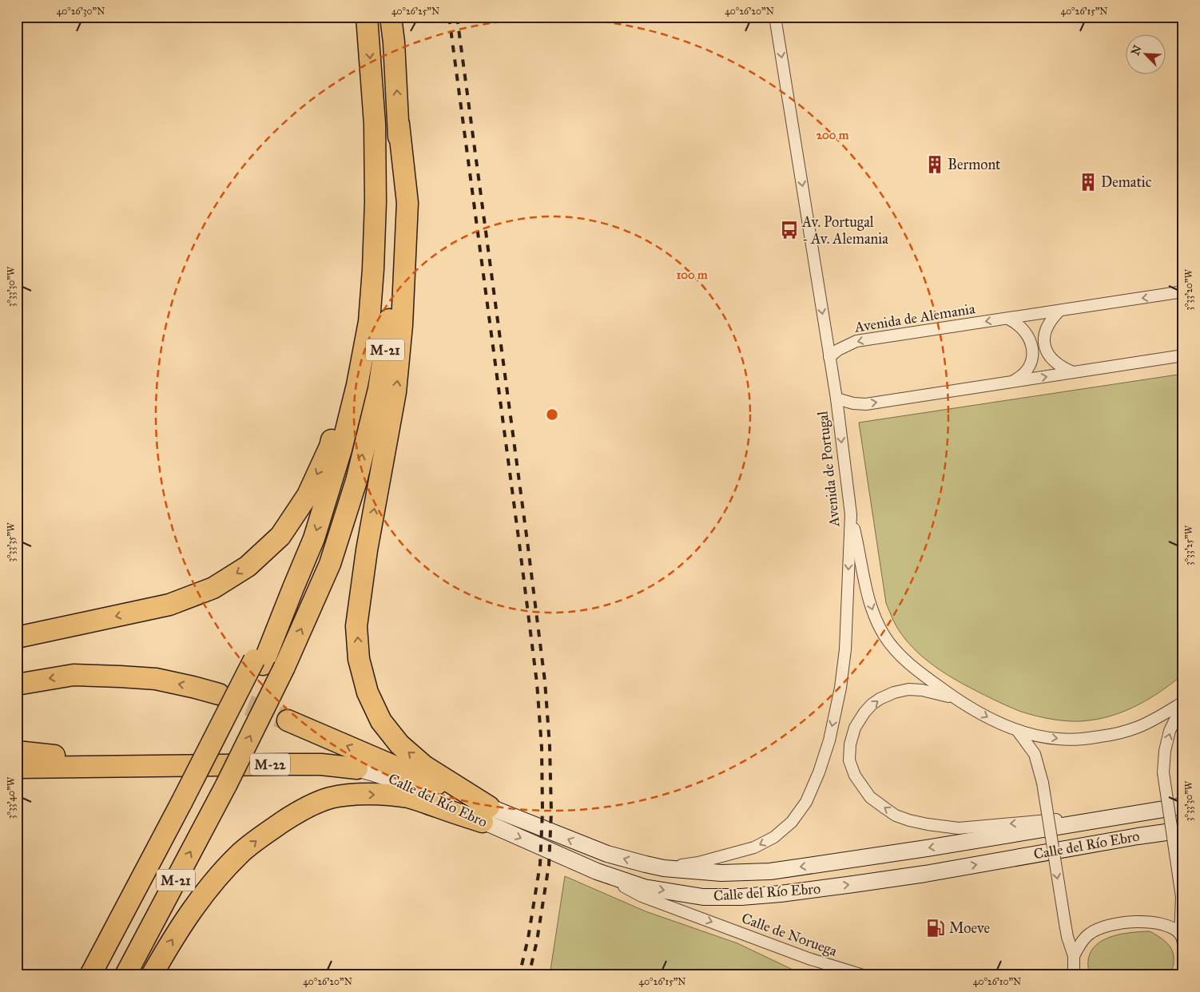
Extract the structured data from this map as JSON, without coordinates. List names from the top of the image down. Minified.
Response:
{"streets":{"highway":["M-21","M-22"],"main road":["Calle del Río Ebro"],"street":["Avenida de Alemania","Avenida de Portugal","Calle de Noruega"]},"crossings":[["Avenida de Alemania","Avenida de Portugal"],["Avenida de Portugal","Calle del Río Ebro"],["M-22","Calle del Río Ebro"],["Calle del Río Ebro","Calle de Noruega"]],"one_way":["Avenida de Portugal","Calle de Noruega"],"places":{"building":["Bermont","Dematic"],"bus stop":["Av. Portugal - Av. Alemania"],"fuel station":["Moeve"]},"north":"top left","coordinates":["40°26'30\"N","40°26'25\"N","40°26'20\"N","40°26'15\"N","3°33'30\"W","3°33'20\"W","3°33'35\"W","3°33'25\"W","3°33'40\"W","40°26'10\"N"],"rings":["200 m","100 m"]}
